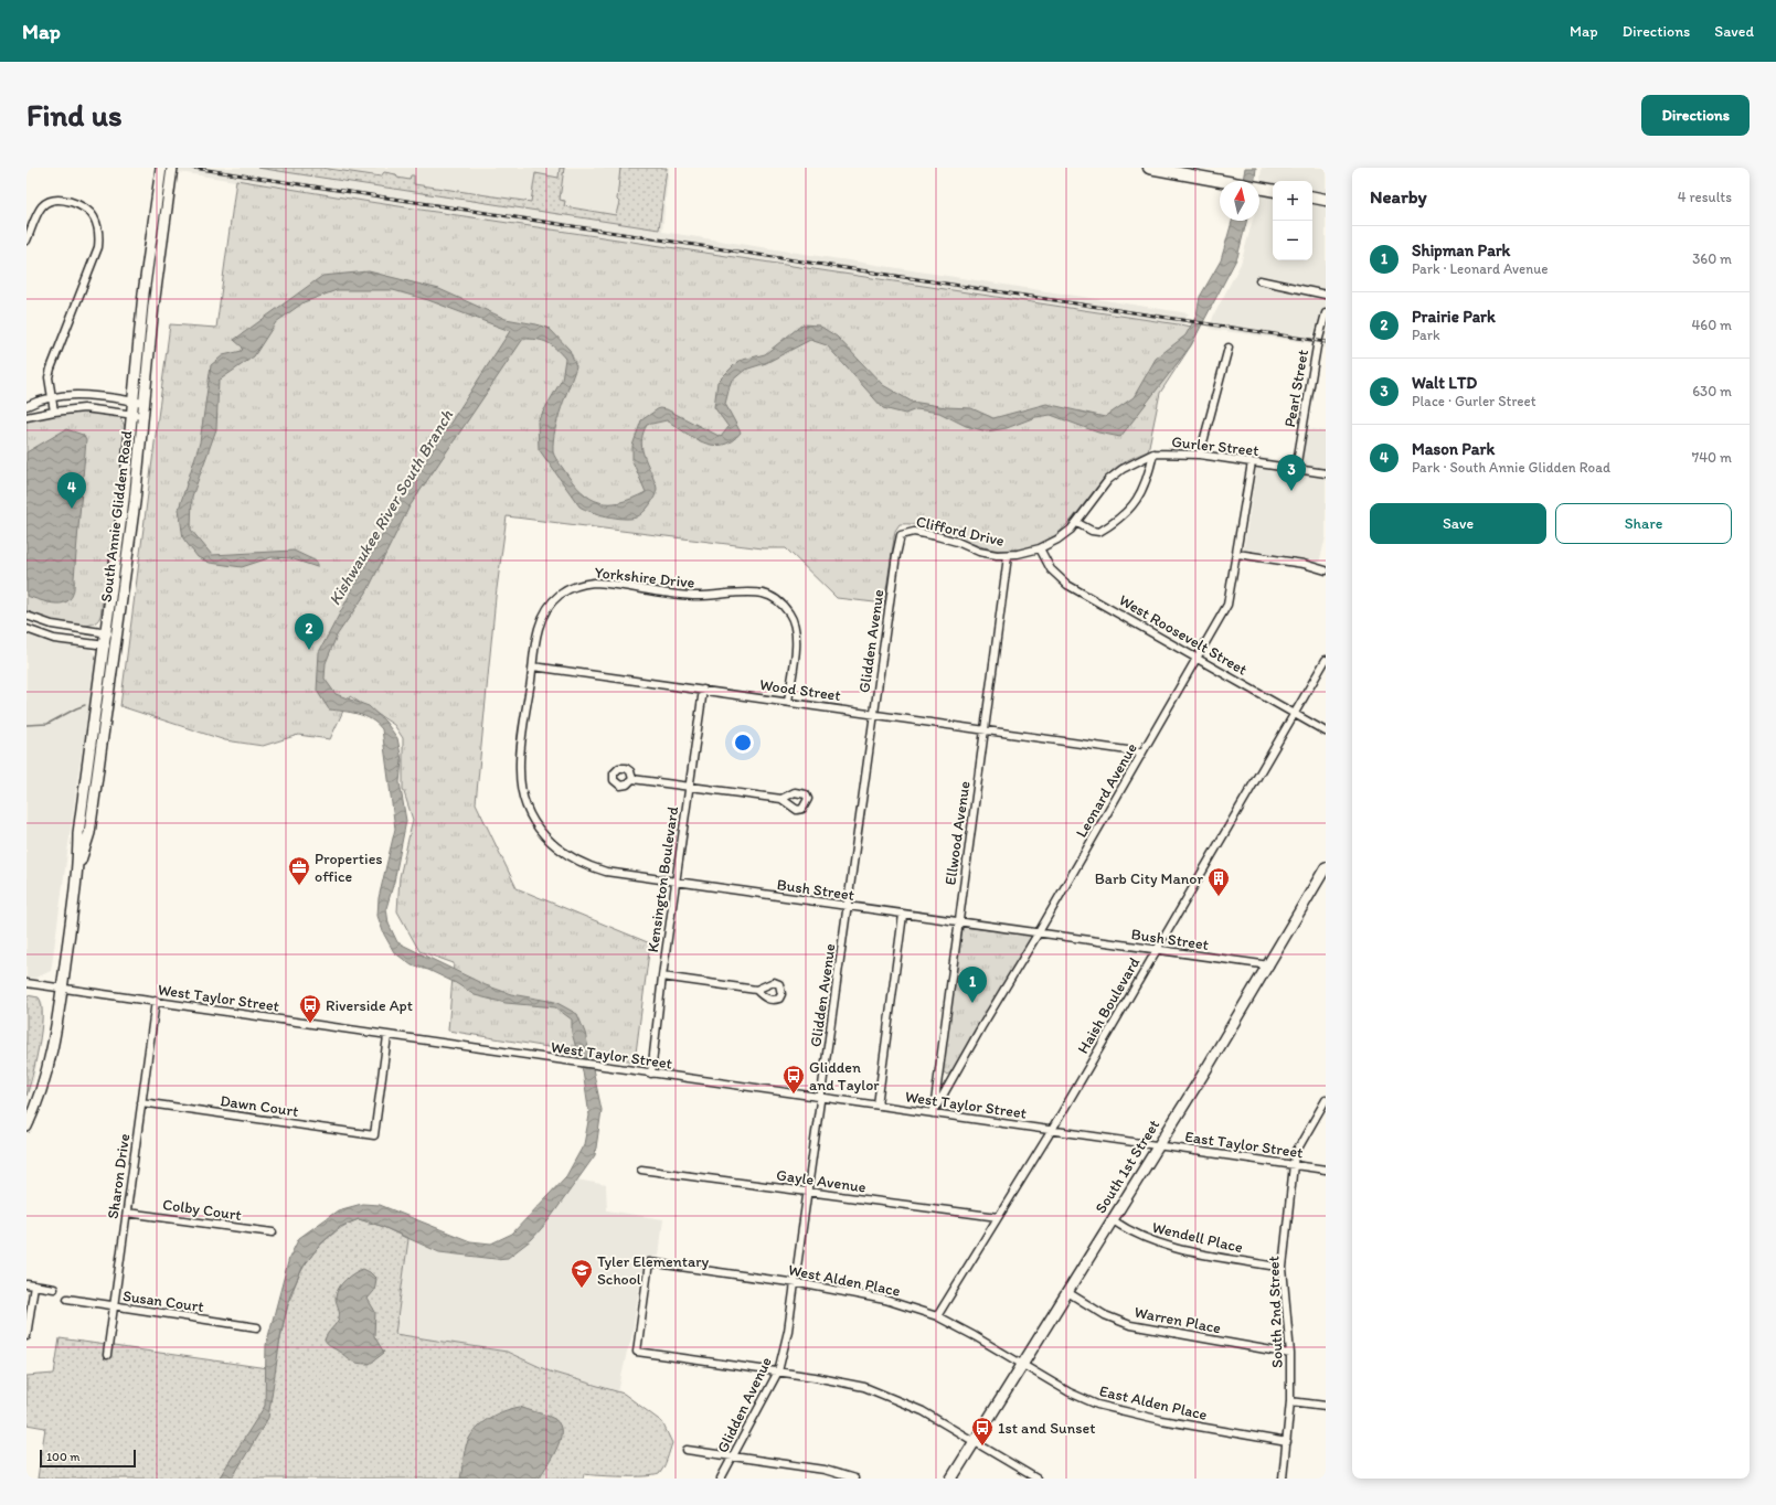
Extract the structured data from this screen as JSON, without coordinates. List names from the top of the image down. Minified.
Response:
{"streets":{"main road":["South Annie Glidden Road","South 1st Street"],"street":["Pearl Street","Gurler Street","Clifford Drive","Yorkshire Drive","West Roosevelt Street","Glidden Avenue","Wood Street","Leonard Avenue","Ellwood Avenue","Kensington Boulevard","Bush Street","West Taylor Street","Haish Boulevard","Dawn Court","East Taylor Street","Sharon Drive","Gayle Avenue","Colby Court","Wendell Place","West Alden Place","Susan Court","South 2nd Street","Warren Place","East Alden Place"]},"crossings":[["Pearl Street","Gurler Street"],["Gurler Street","Clifford Drive"],["Gurler Street","Leonard Avenue"],["South Annie Glidden Road","West Taylor Street"],["Clifford Drive","West Roosevelt Street"],["Clifford Drive","Glidden Avenue"],["Clifford Drive","Ellwood Avenue"],["Yorkshire Drive","Wood Street"],["Yorkshire Drive","Bush Street"],["West Roosevelt Street","Leonard Avenue"],["West Roosevelt Street","Haish Boulevard"],["Glidden Avenue","Wood Street"],["Glidden Avenue","Bush Street"],["Glidden Avenue","West Taylor Street"],["Glidden Avenue","Gayle Avenue"],["Glidden Avenue","West Alden Place"],["Wood Street","Leonard Avenue"],["Wood Street","Ellwood Avenue"],["Wood Street","Kensington Boulevard"],["Wood Street","Bush Street"],["Leonard Avenue","Ellwood Avenue"],["Leonard Avenue","Bush Street"],["Leonard Avenue","West Taylor Street"],["Ellwood Avenue","Bush Street"],["Ellwood Avenue","West Taylor Street"],["Kensington Boulevard","Bush Street"],["Kensington Boulevard","West Taylor Street"],["Bush Street","Haish Boulevard"],["Bush Street","South 1st Street"],["West Taylor Street","Haish Boulevard"],["West Taylor Street","Dawn Court"],["West Taylor Street","East Taylor Street"],["West Taylor Street","South 1st Street"],["West Taylor Street","Sharon Drive"],["Haish Boulevard","Gayle Avenue"],["Haish Boulevard","West Alden Place"],["Dawn Court","Sharon Drive"],["East Taylor Street","South 1st Street"],["East Taylor Street","South 2nd Street"],["South 1st Street","Wendell Place"],["South 1st Street","West Alden Place"],["South 1st Street","Warren Place"],["South 1st Street","East Alden Place"],["Sharon Drive","Colby Court"],["Sharon Drive","Susan Court"],["Wendell Place","South 2nd Street"],["West Alden Place","East Alden Place"],["South 2nd Street","Warren Place"],["South 2nd Street","East Alden Place"]],"water":["Kishwaukee River South Branch"],"places":{"office":["Properties office"],"building":["Barb City Manor"],"bus stop":["Riverside Apt","Glidden and Taylor","1st and Sunset"],"school or university":["Tyler Elementary School"]},"scale_bar":"100 m","north":"top","page":{"header":"Map","nav":["Map","Directions","Saved"],"buttons":["Directions",["Save","Share"]],"title":"Find us","heading":["Nearby","4 results"],"map_buttons":["+","−"],"list":[{"mark":"1","name":"Shipman Park","note":"Park · Leonard Avenue","value":"360 m"},{"mark":"2","name":"Prairie Park","note":"Park","value":"460 m"},{"mark":"3","name":"Walt LTD","note":"Place · Gurler Street","value":"630 m"},{"mark":"4","name":"Mason Park","note":"Park · South Annie Glidden Road","value":"740 m"}],"pins":["3","4","2","1"],"scale":"100 m"}}
